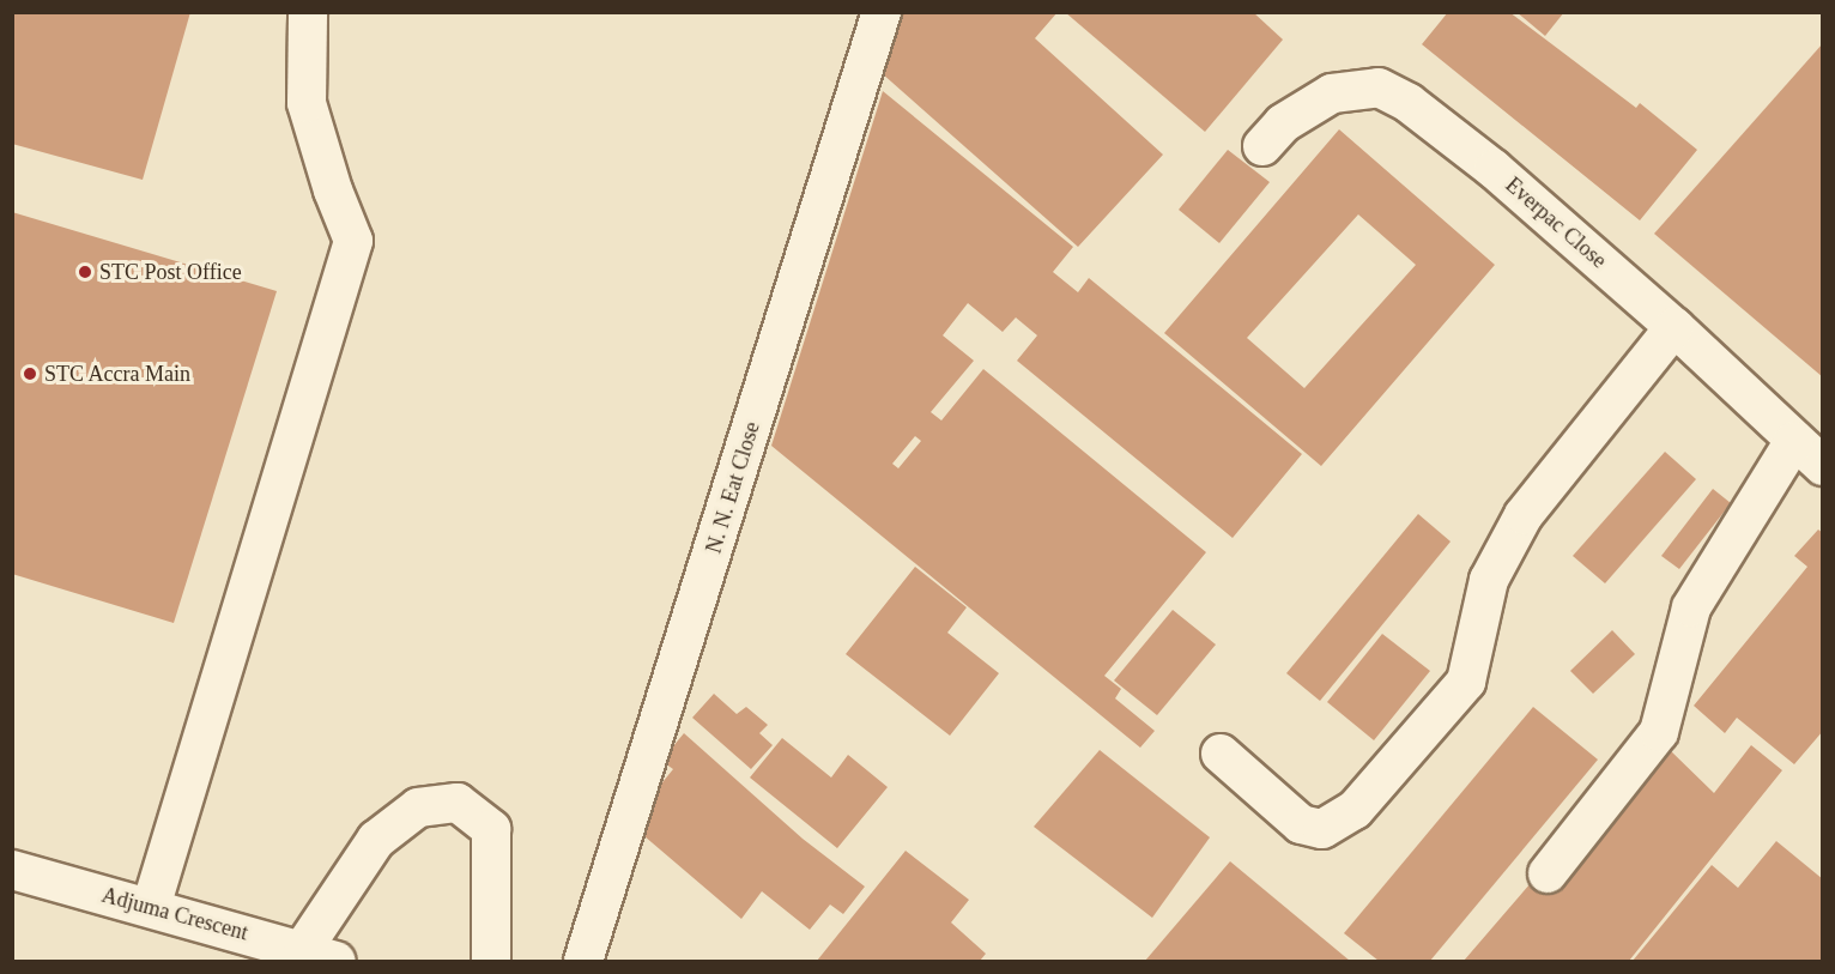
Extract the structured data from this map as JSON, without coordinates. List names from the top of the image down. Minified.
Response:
{"streets":{"lane":["Everpac Close","N. N. Eat Close","Adjuma Crescent"]},"places":["STC Post Office","STC Accra Main"]}
